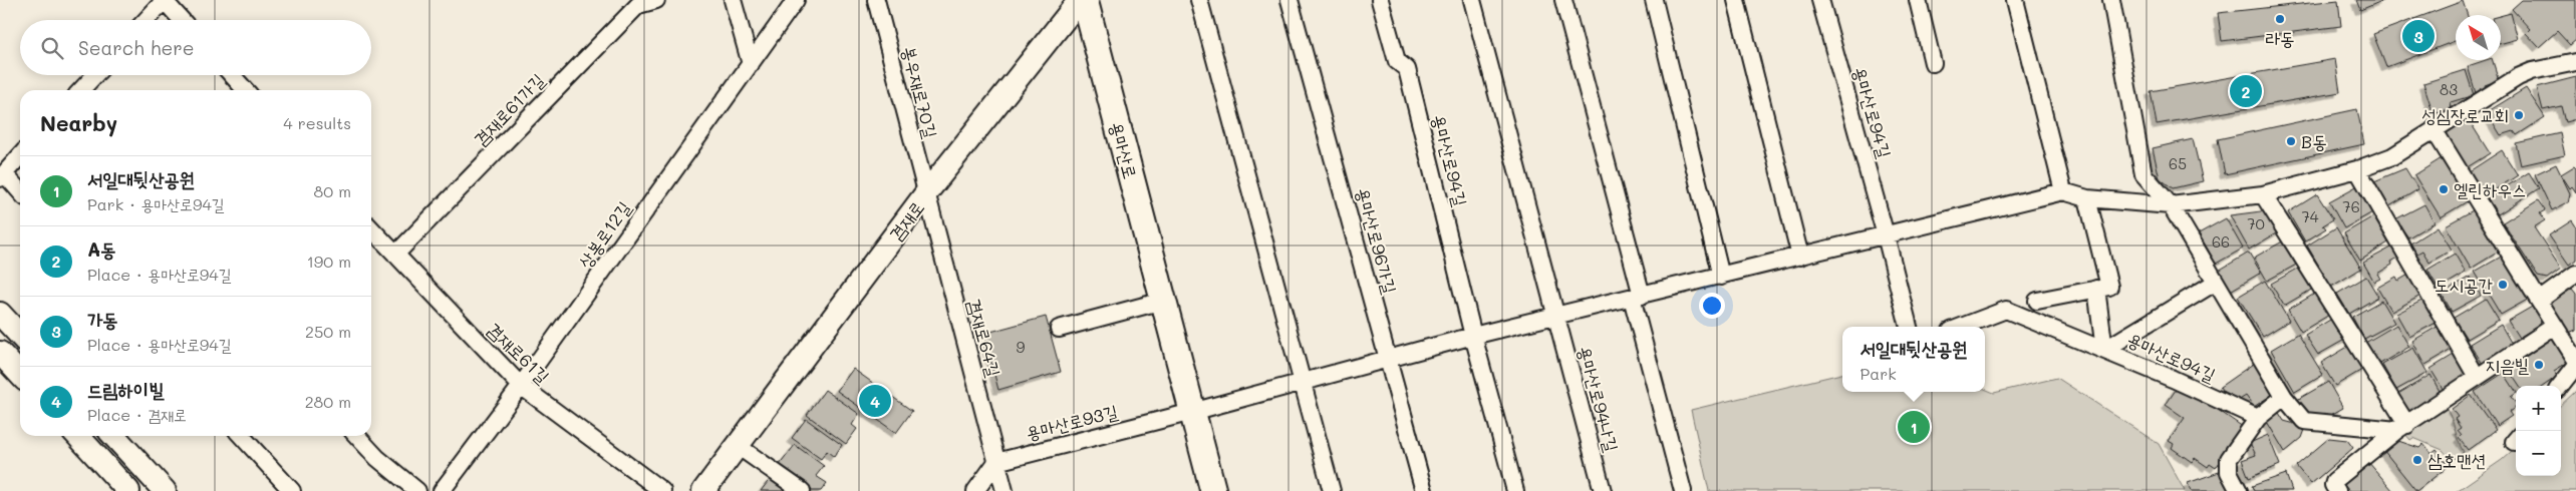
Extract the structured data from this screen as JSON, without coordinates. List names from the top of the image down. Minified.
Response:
{"streets":{"main road":["용마산로","겸재로"],"street":["봉우재로70길","겸재로61가길","용마산로94길","상봉로12길","용마산로96가길","겸재로64길","겸재로61길","용마산로94나길","용마산로93길"]},"crossings":[["봉우재로70길","겸재로"],["봉우재로70길","겸재로64길"],["겸재로61가길","겸재로61길"],["용마산로","용마산로93길"],["겸재로","겸재로64길"],["상봉로12길","겸재로61길"],["겸재로64길","용마산로93길"]],"places":["라동","성심장로교회","B동","엘린하우스","도시공간","지음빌","삼호맨션"],"house_numbers":["83","65","76","74","70","66","9"],"north":"top left","page":{"pins":["3","2","4","1"],"search":"Search here","heading":["Nearby","4 results"],"list":[{"mark":"1","name":"서일대뒷산공원","note":"Park · 용마산로94길","value":"80 m"},{"mark":"2","name":"A동","note":"Place · 용마산로94길","value":"190 m"},{"mark":"3","name":"가동","note":"Place · 용마산로94길","value":"250 m"},{"mark":"4","name":"드림하이빌","note":"Place · 겸재로","value":"280 m"}],"popup":["서일대뒷산공원","Park"],"map_buttons":["+","−"]}}
